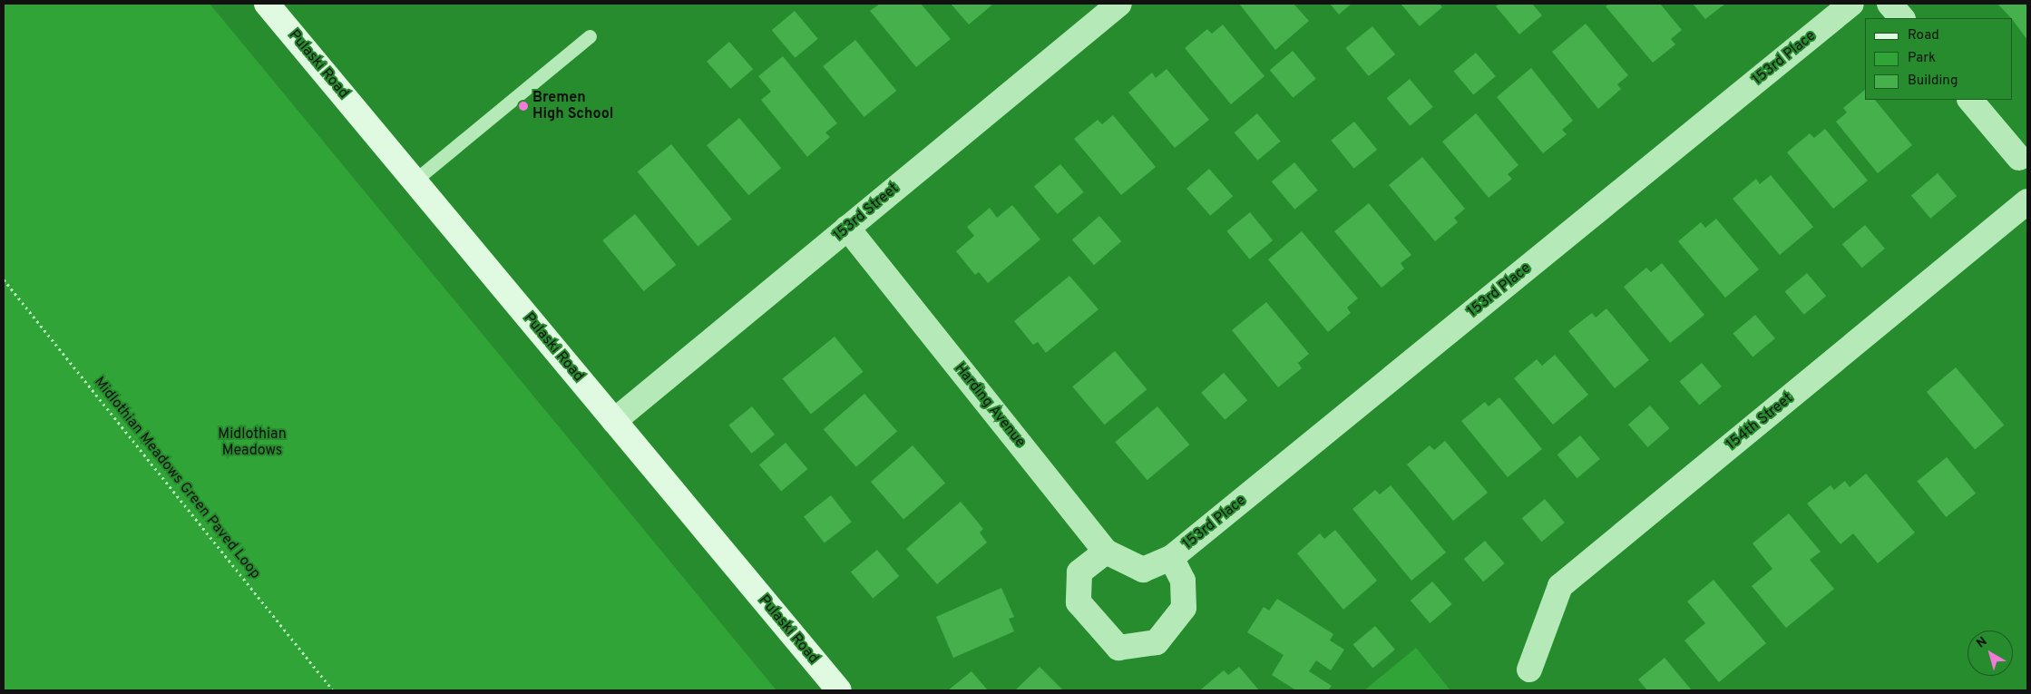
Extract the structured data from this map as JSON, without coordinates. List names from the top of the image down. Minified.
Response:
{"streets":{"main road":["Pulaski Road"],"street":["153rd Place","153rd Street","Harding Avenue","154th Street"],"path":["Midlothian Meadows Green Paved Loop"]},"crossings":[["153rd Place","Harding Avenue"],["Pulaski Road","153rd Street"],["153rd Street","Harding Avenue"]],"parks":["Midlothian Meadows"],"places":["Bremen High School"],"legend":["Road","Park","Building"],"north":"top left"}
